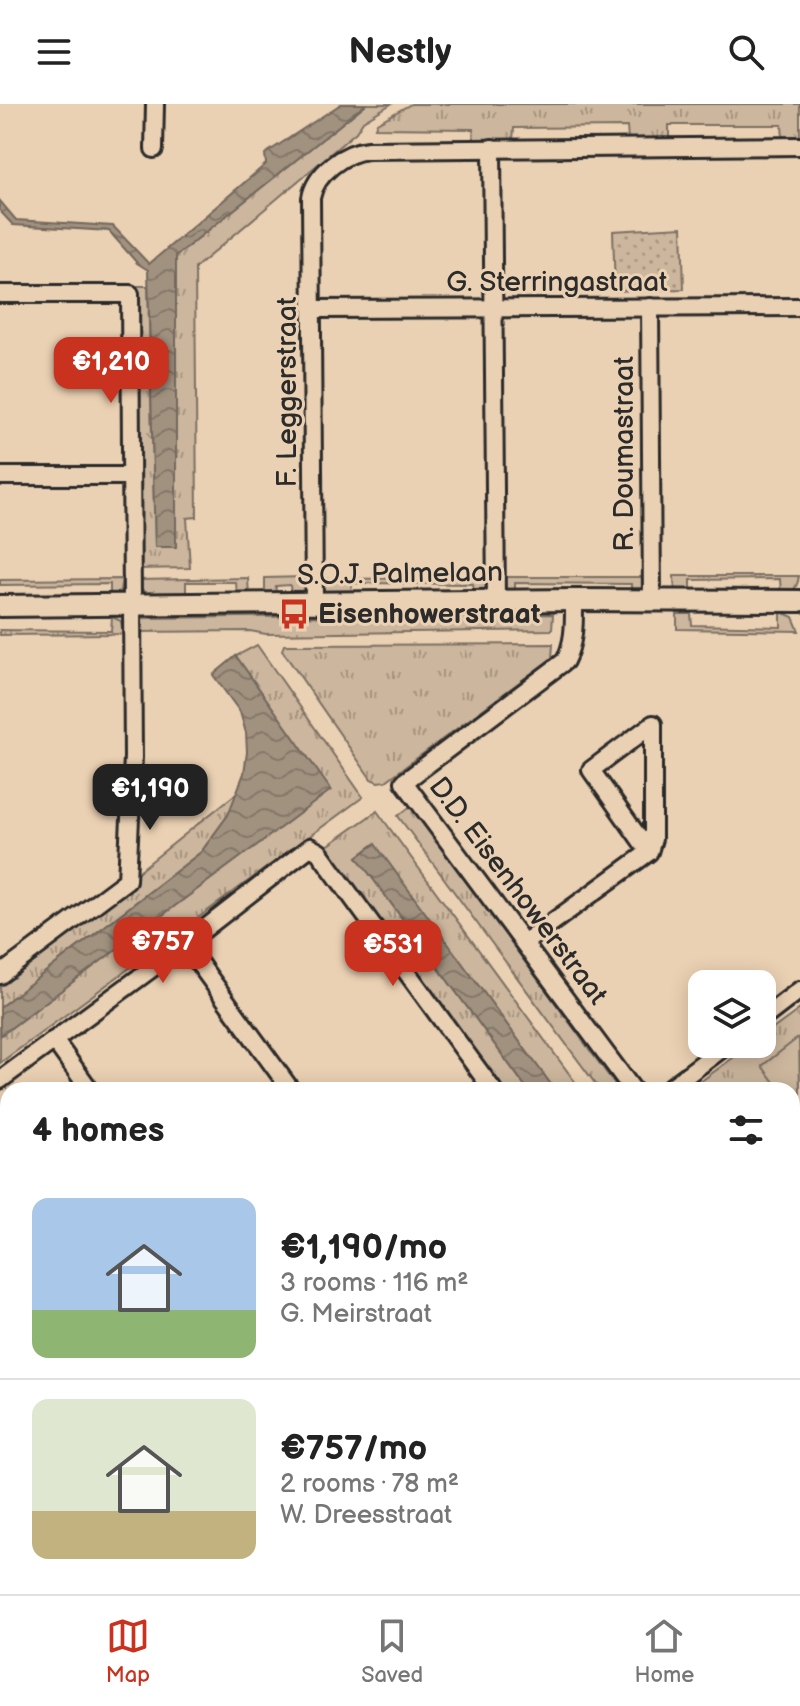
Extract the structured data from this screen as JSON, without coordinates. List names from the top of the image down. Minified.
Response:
{"streets":{"street":["G. Sterringastraat","F. Leggerstraat","R. Doumastraat","S.O.J. Palmelaan","D.D. Eisenhowerstraat"]},"crossings":[["G. Sterringastraat","F. Leggerstraat"],["G. Sterringastraat","R. Doumastraat"],["F. Leggerstraat","S.O.J. Palmelaan"],["R. Doumastraat","S.O.J. Palmelaan"],["S.O.J. Palmelaan","D.D. Eisenhowerstraat"]],"places":{"bus stop":["Eisenhowerstraat"]},"page":{"header":"Nestly","price":["€1,210","€1,190","€757","€531"],"heading":"4 homes","list":[{"name":"€1,190/mo","note":"3 rooms · 116 m² · G. Meirstraat"},{"name":"€757/mo","note":"2 rooms · 78 m² · W. Dreesstraat"}],"tabs":["Map","Saved","Home"]}}
